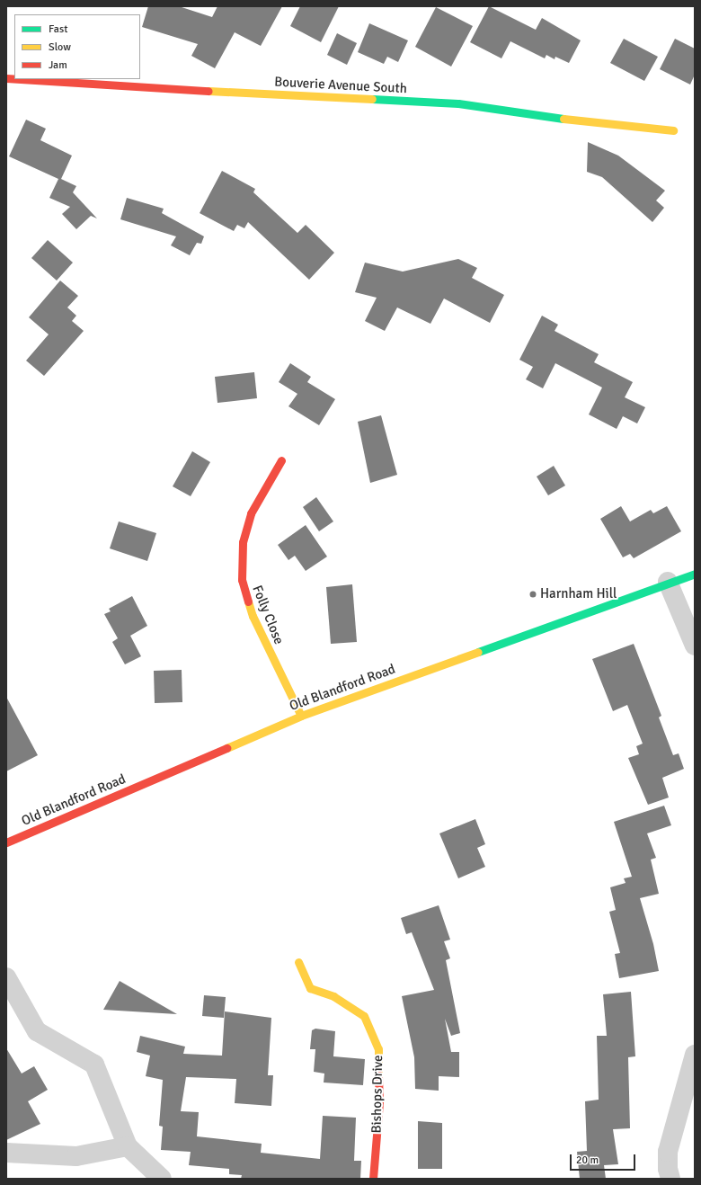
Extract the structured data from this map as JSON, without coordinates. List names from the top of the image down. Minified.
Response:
{"streets":{"street":["Bouverie Avenue South","Folly Close","Old Blandford Road","Bishops Drive"]},"crossings":[["Folly Close","Old Blandford Road"]],"places":["Harnham Hill"],"legend":["Fast","Slow","Jam"],"scale_bar":"20 m"}
